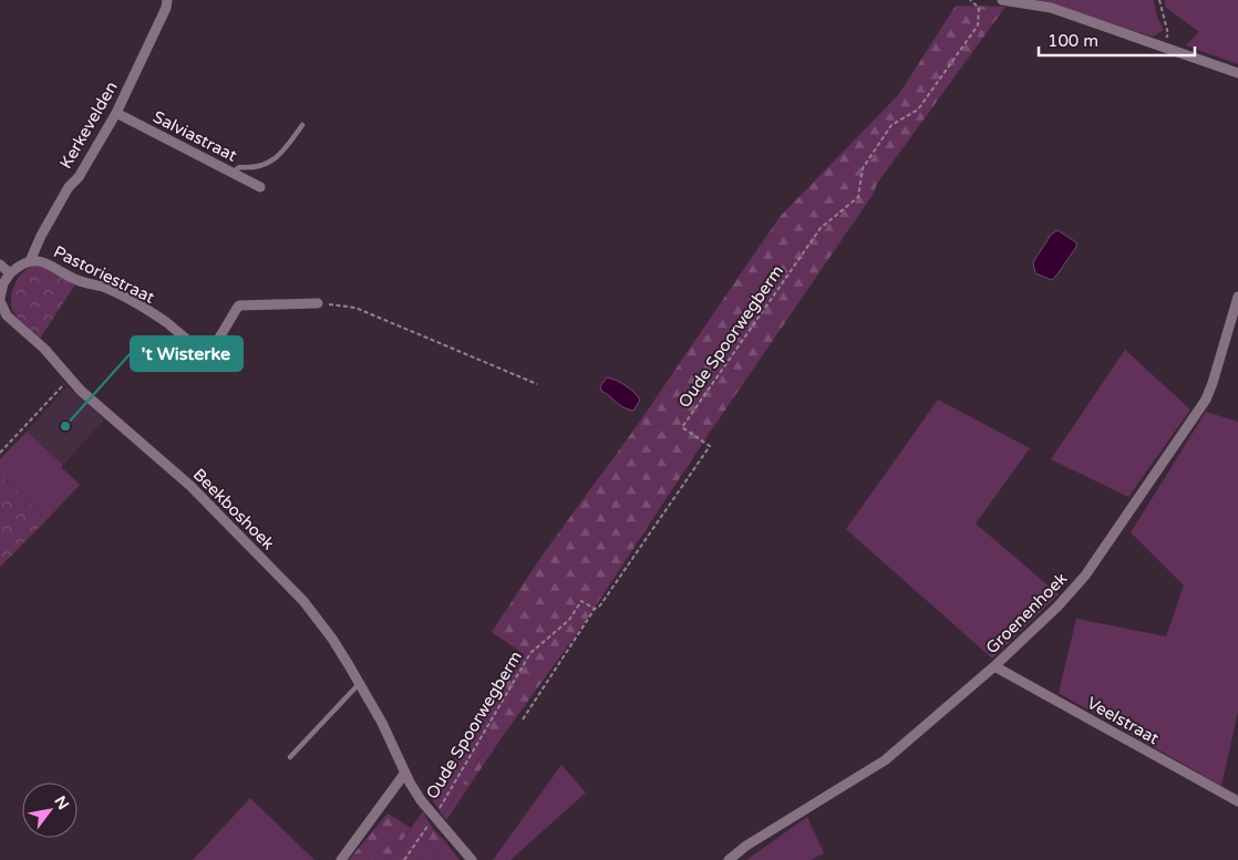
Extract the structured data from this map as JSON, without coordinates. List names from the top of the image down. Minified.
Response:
{"streets":{"street":["Kerkevelden","Salviastraat","Pastoriestraat","Beekboshoek","Groenenhoek","Veelstraat"],"path":["Oude Spoorwegberm"]},"crossings":[["Kerkevelden","Salviastraat"],["Kerkevelden","Pastoriestraat"],["Pastoriestraat","Beekboshoek"],["Oude Spoorwegberm","Beekboshoek"],["Groenenhoek","Veelstraat"]],"places":["'t Wisterke"],"scale_bar":"100 m","north":"top right"}
